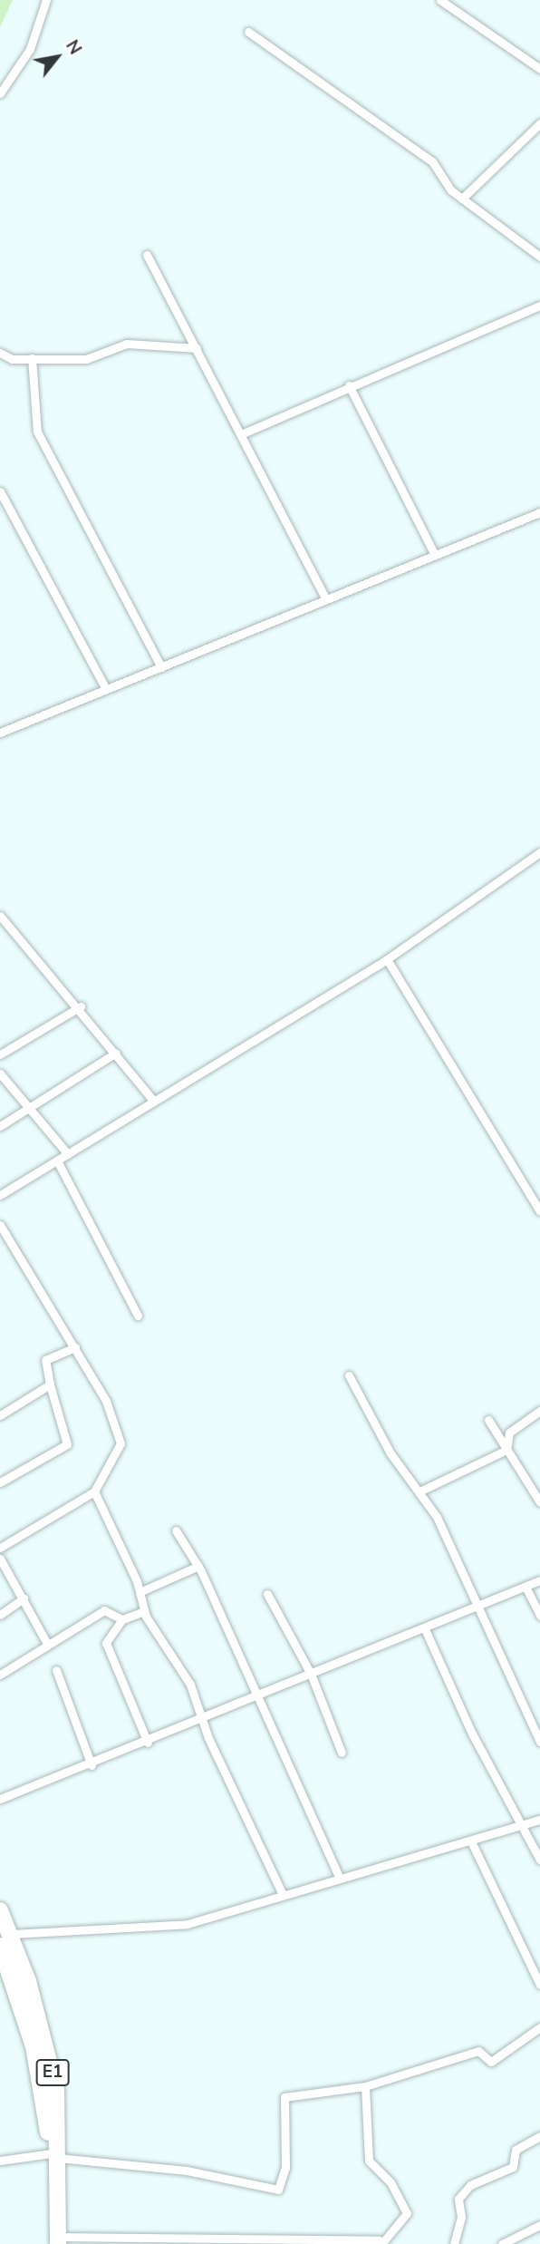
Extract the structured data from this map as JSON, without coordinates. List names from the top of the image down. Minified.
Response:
{"streets":{"highway":["E1"]},"north":"top right"}
